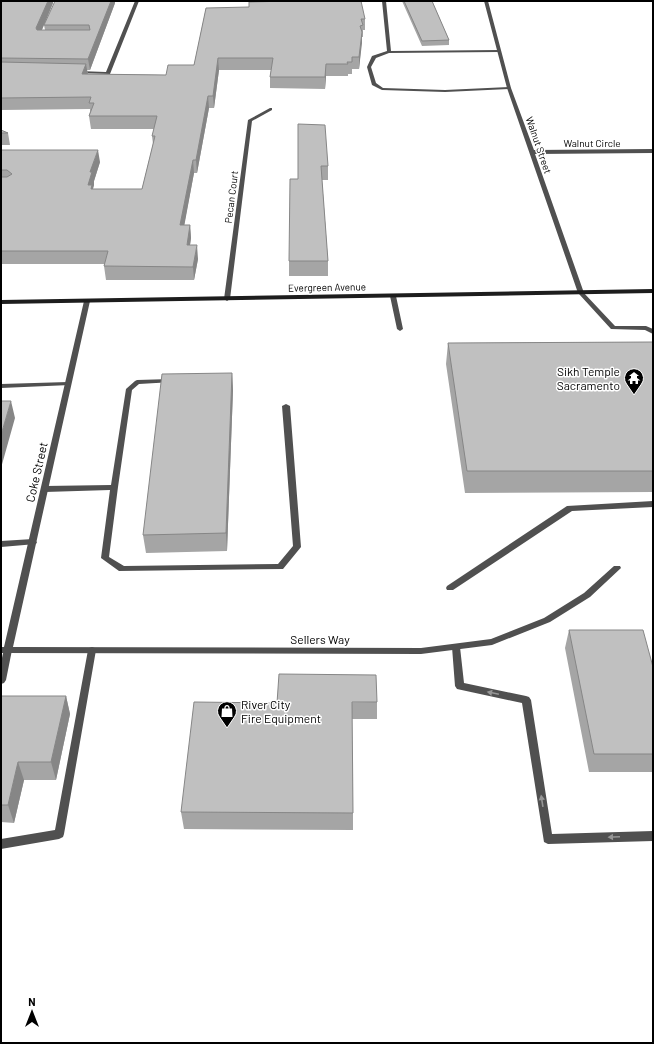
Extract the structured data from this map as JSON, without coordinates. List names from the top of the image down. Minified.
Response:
{"streets":{"street":["Walnut Circle","Walnut Street","Pecan Court","Evergreen Avenue","Coke Street","Sellers Way"]},"crossings":[["Walnut Circle","Walnut Street"],["Walnut Street","Evergreen Avenue"],["Pecan Court","Evergreen Avenue"],["Evergreen Avenue","Coke Street"],["Coke Street","Sellers Way"]],"places":{"temple":["Sikh Temple Sacramento"],"shop":["River City Fire Equipment"]},"north":"top"}
